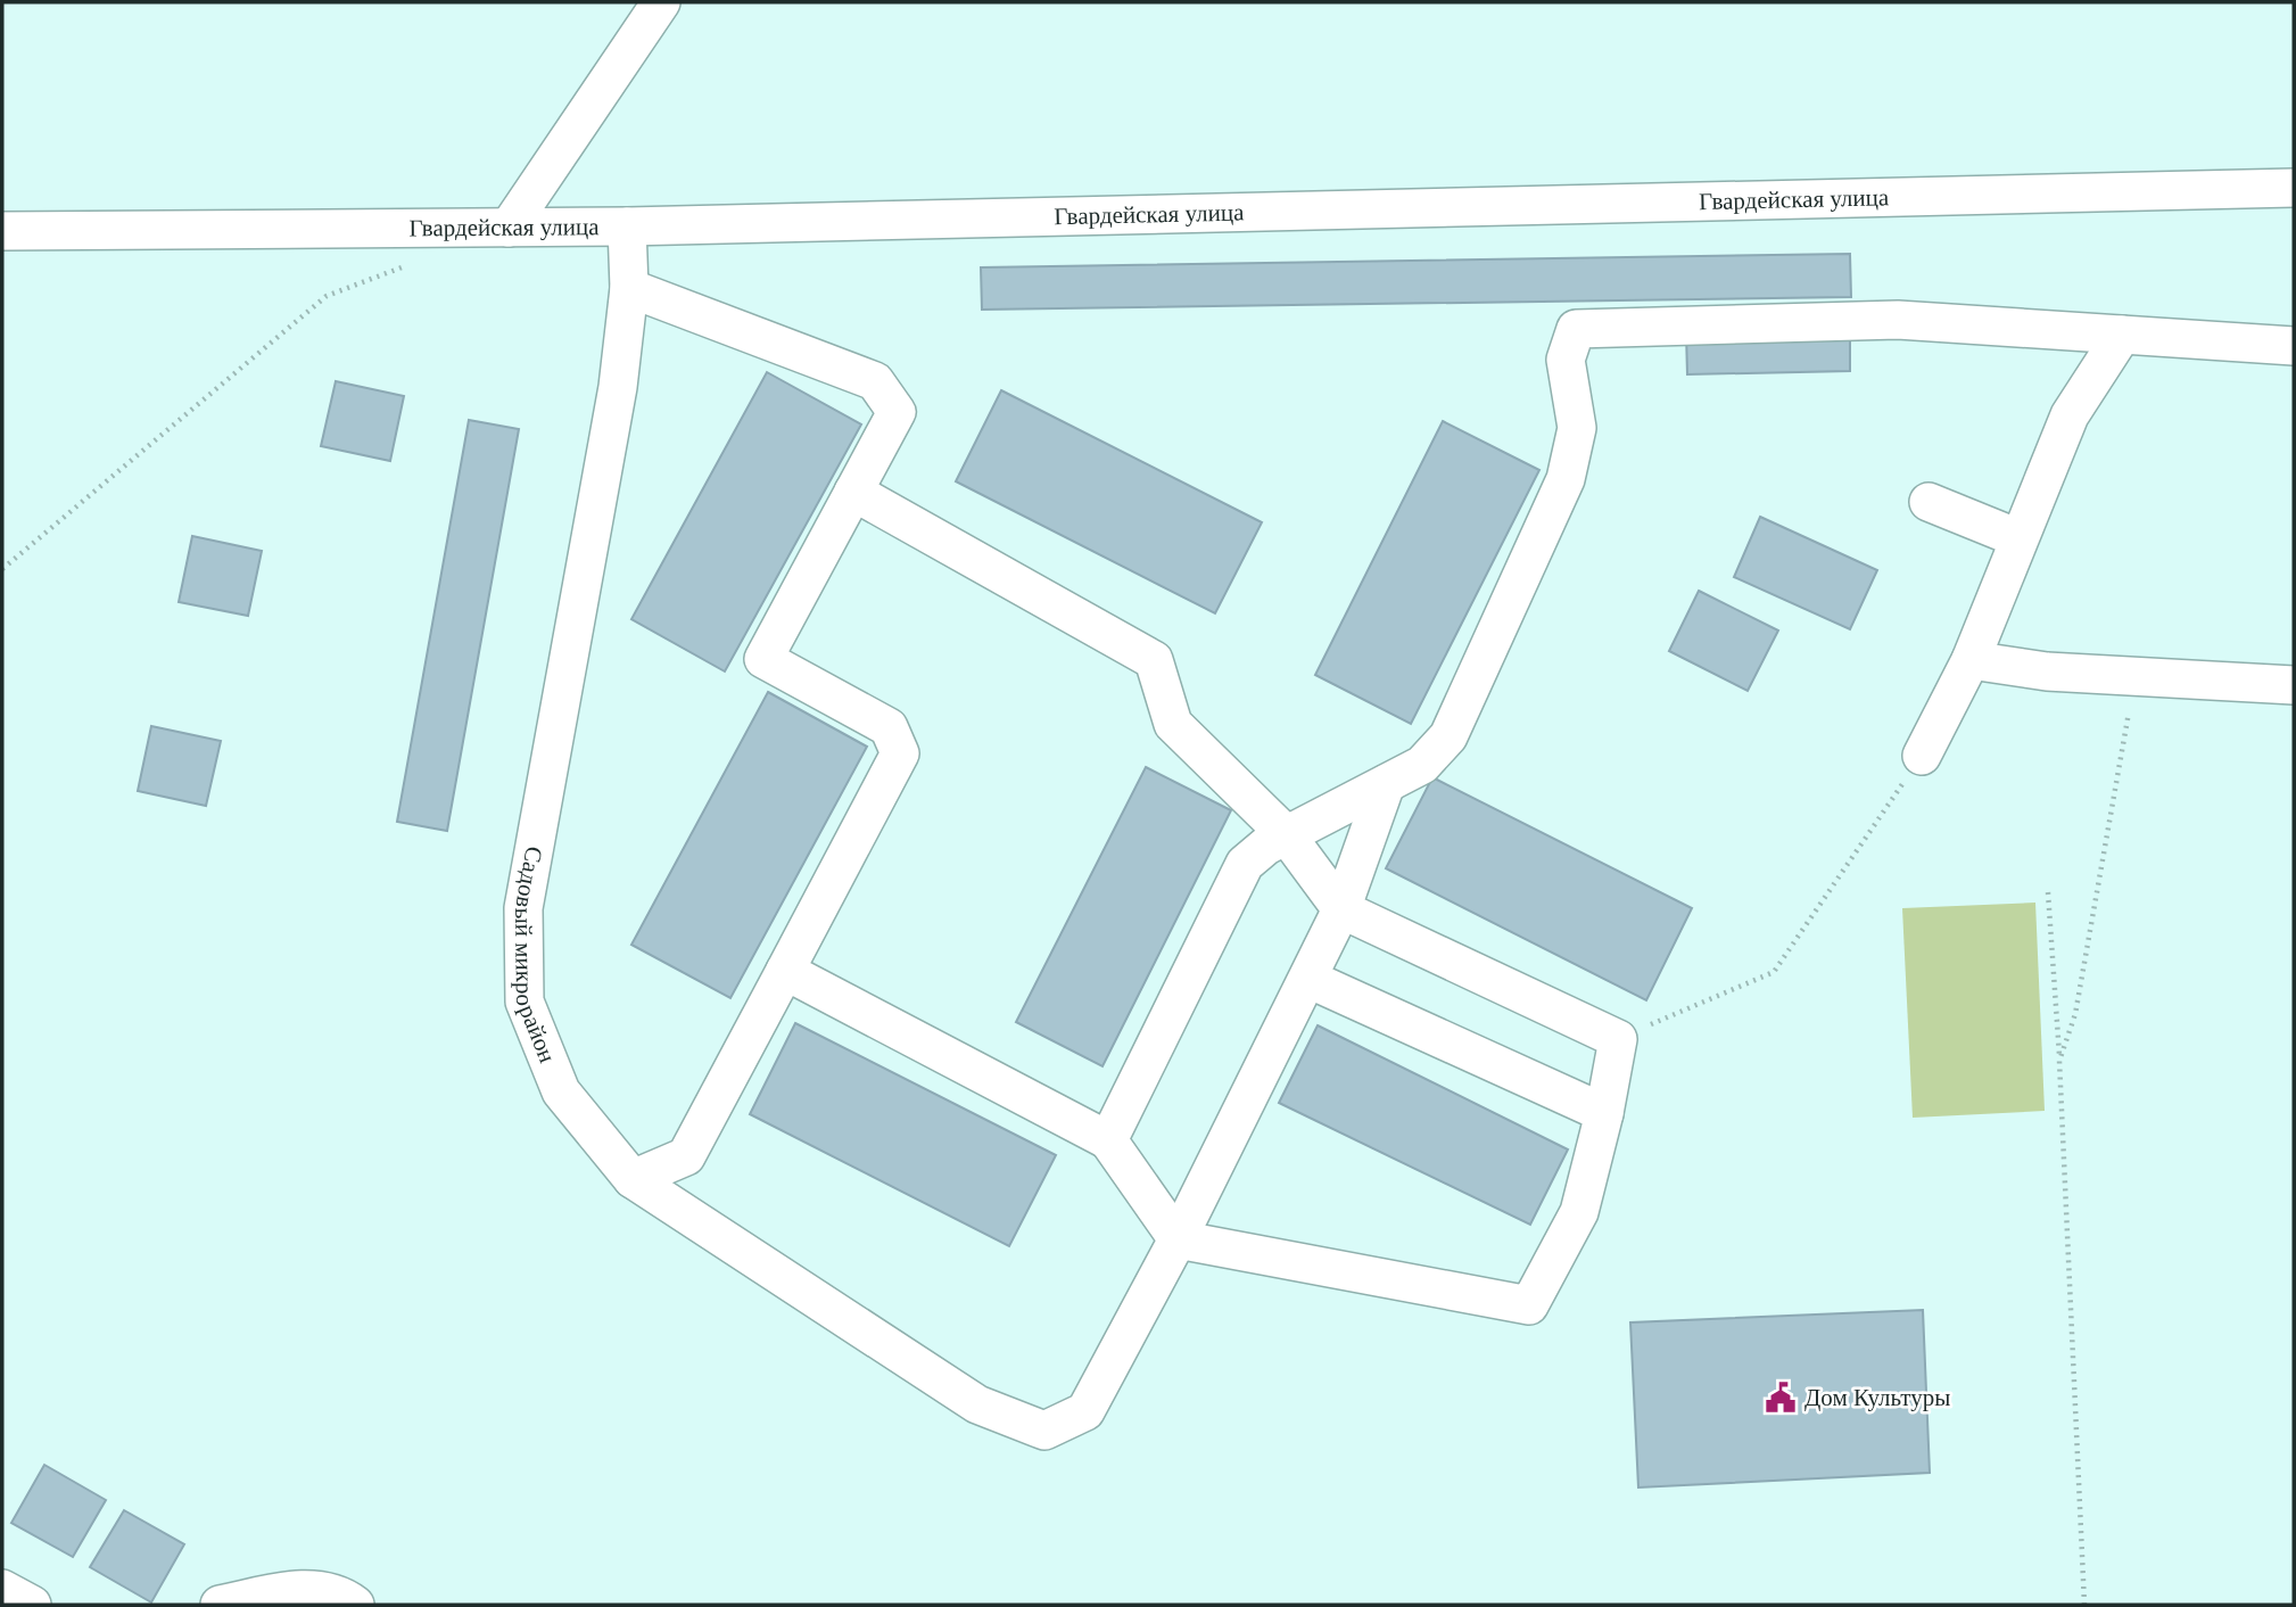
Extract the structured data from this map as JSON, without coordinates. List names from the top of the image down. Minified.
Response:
{"streets":{"street":["Гвардейская улица","Садовый микрорайон"]},"crossings":[["Гвардейская улица","Садовый микрорайон"]],"places":{"public building":["Дом Культуры"]}}
